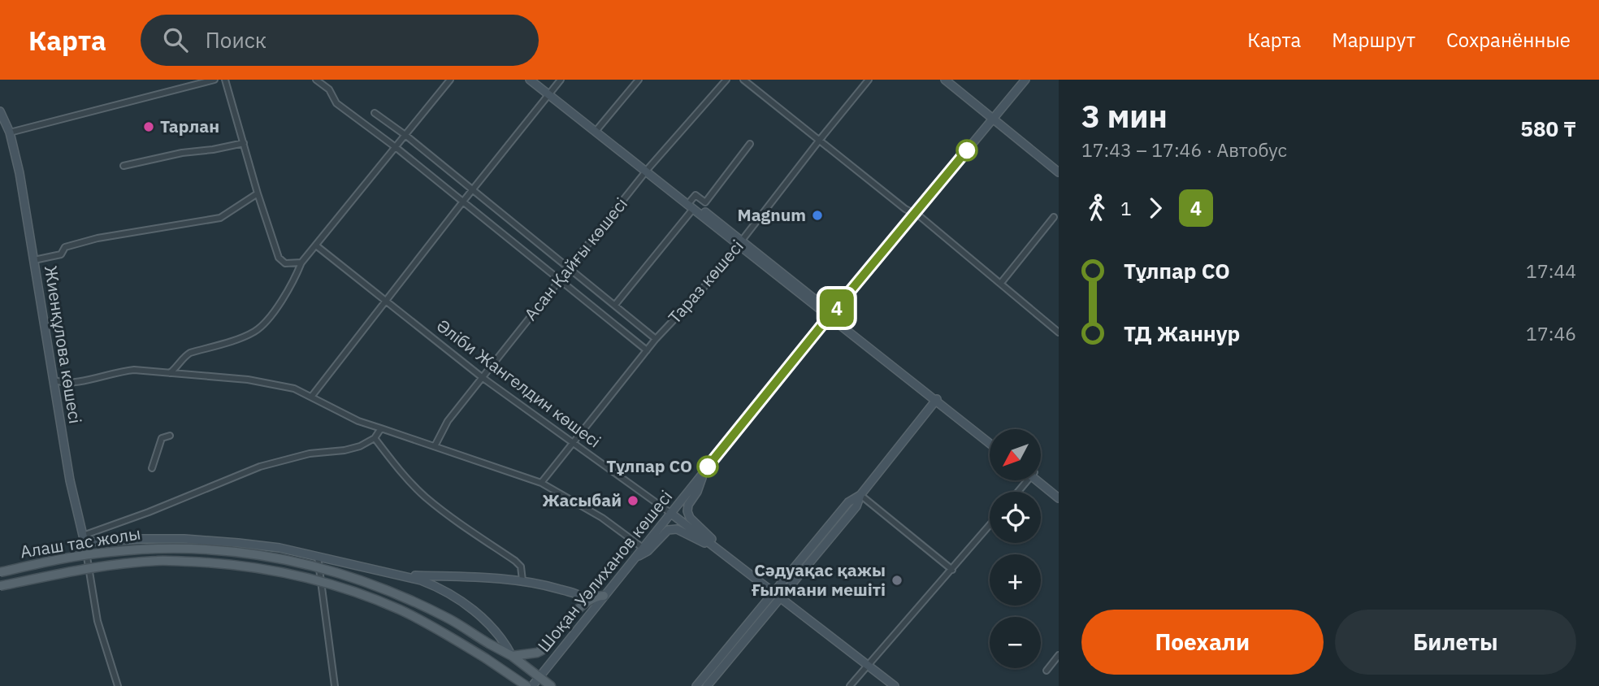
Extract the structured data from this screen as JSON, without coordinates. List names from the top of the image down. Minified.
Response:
{"streets":{"main road":["Алаш тас жолы"],"street":["Асан Қайғы көшесі","Тараз көшесі","Жиенқұлова көшесі","Әліби Жангелдин көшесі","Шоқан Уәлиханов көшесі"]},"crossings":[["Асан Қайғы көшесі","Әліби Жангелдин көшесі"],["Тараз көшесі","Әліби Жангелдин көшесі"],["Әліби Жангелдин көшесі","Шоқан Уәлиханов көшесі"],["Алаш тас жолы","Шоқан Уәлиханов көшесі"]],"places":["Тарлан","Magnum","Тұлпар СО","Жасыбай","Сәдуақас қажы Ғылмани мешіті"],"lines":["bus line 4"],"north":"bottom left","page":{"header":"Карта","search":"Поиск","nav":["Карта","Маршрут","Сохранённые"],"on_map":"4","heading":["3 мин","17:43 – 17:46 · Автобус","580 ₸"],"legs":["1","4"],"list":[{"name":"Тұлпар СО","value":"17:44"},{"name":"ТД Жаннур","value":"17:46"}],"map_buttons":["+","−"],"buttons":["Поехали","Билеты"]}}
